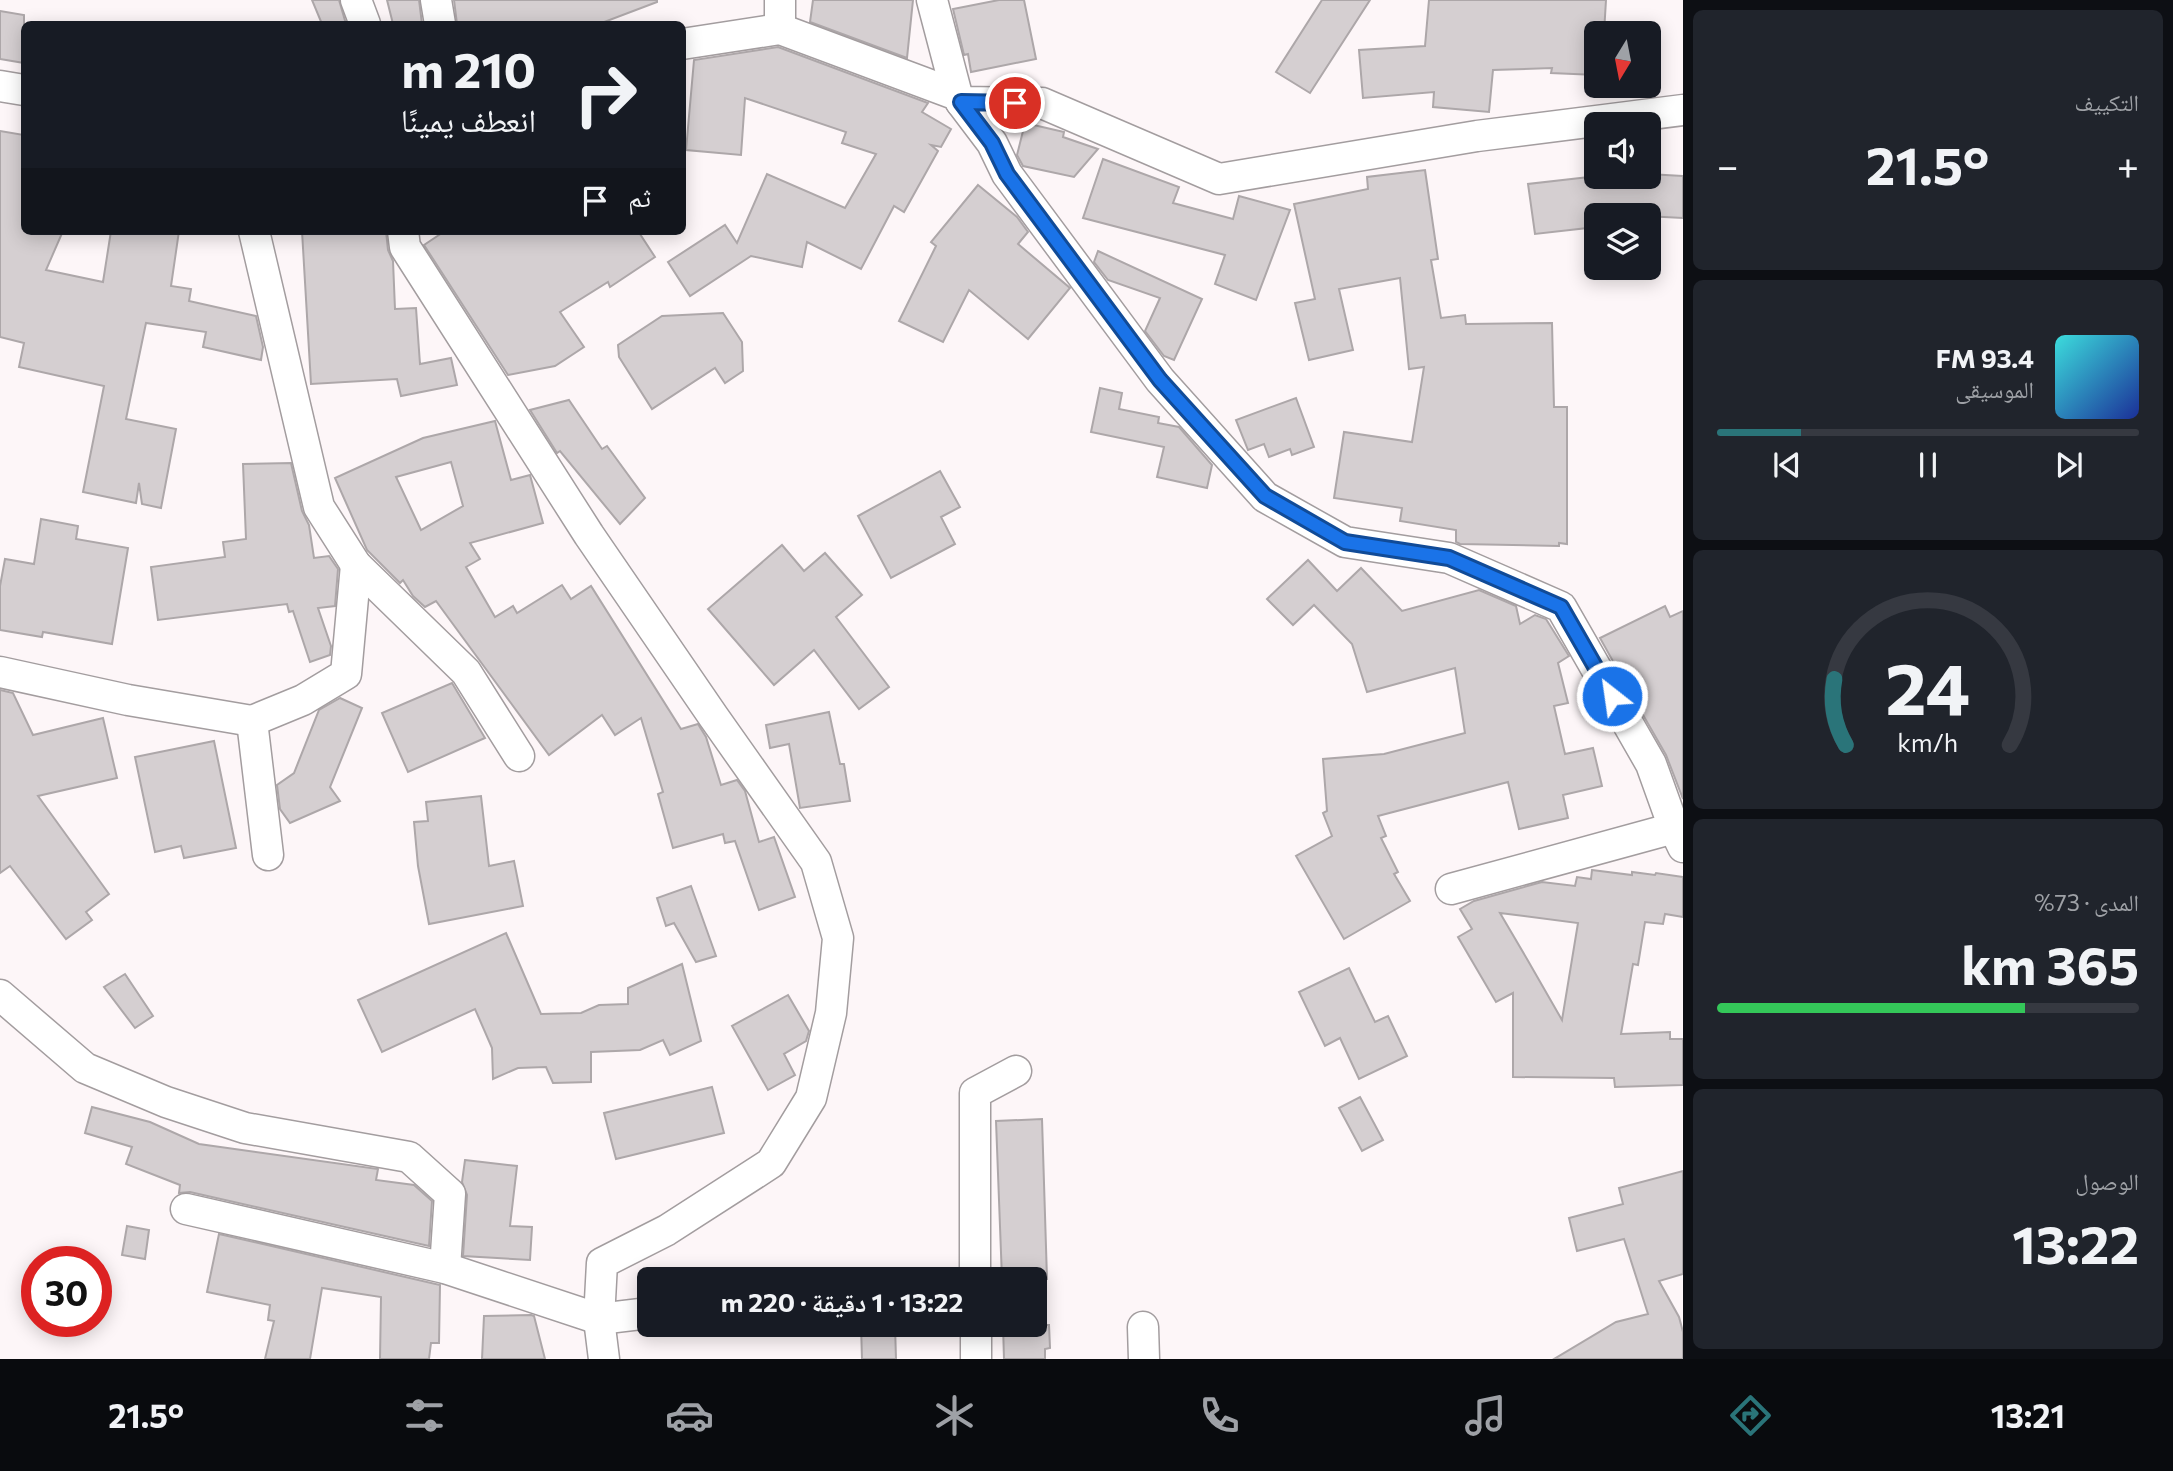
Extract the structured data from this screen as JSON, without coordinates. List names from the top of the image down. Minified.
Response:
{"north":"bottom","page":{"tile":["التكييف",["المدى · 73%","365 km"],["الوصول","13:22"]],"turn":["210 m","انعطف يمينًا"],"heat":["−","21.5°","+"],"then":"ثم","song":["93.4 FM","الموسيقى"],"limit":"30","trip":"13:22 · 1 دقيقة · 220 m","tabs":["13:21","21.5°"],"gauge":["24","km/h"]}}
